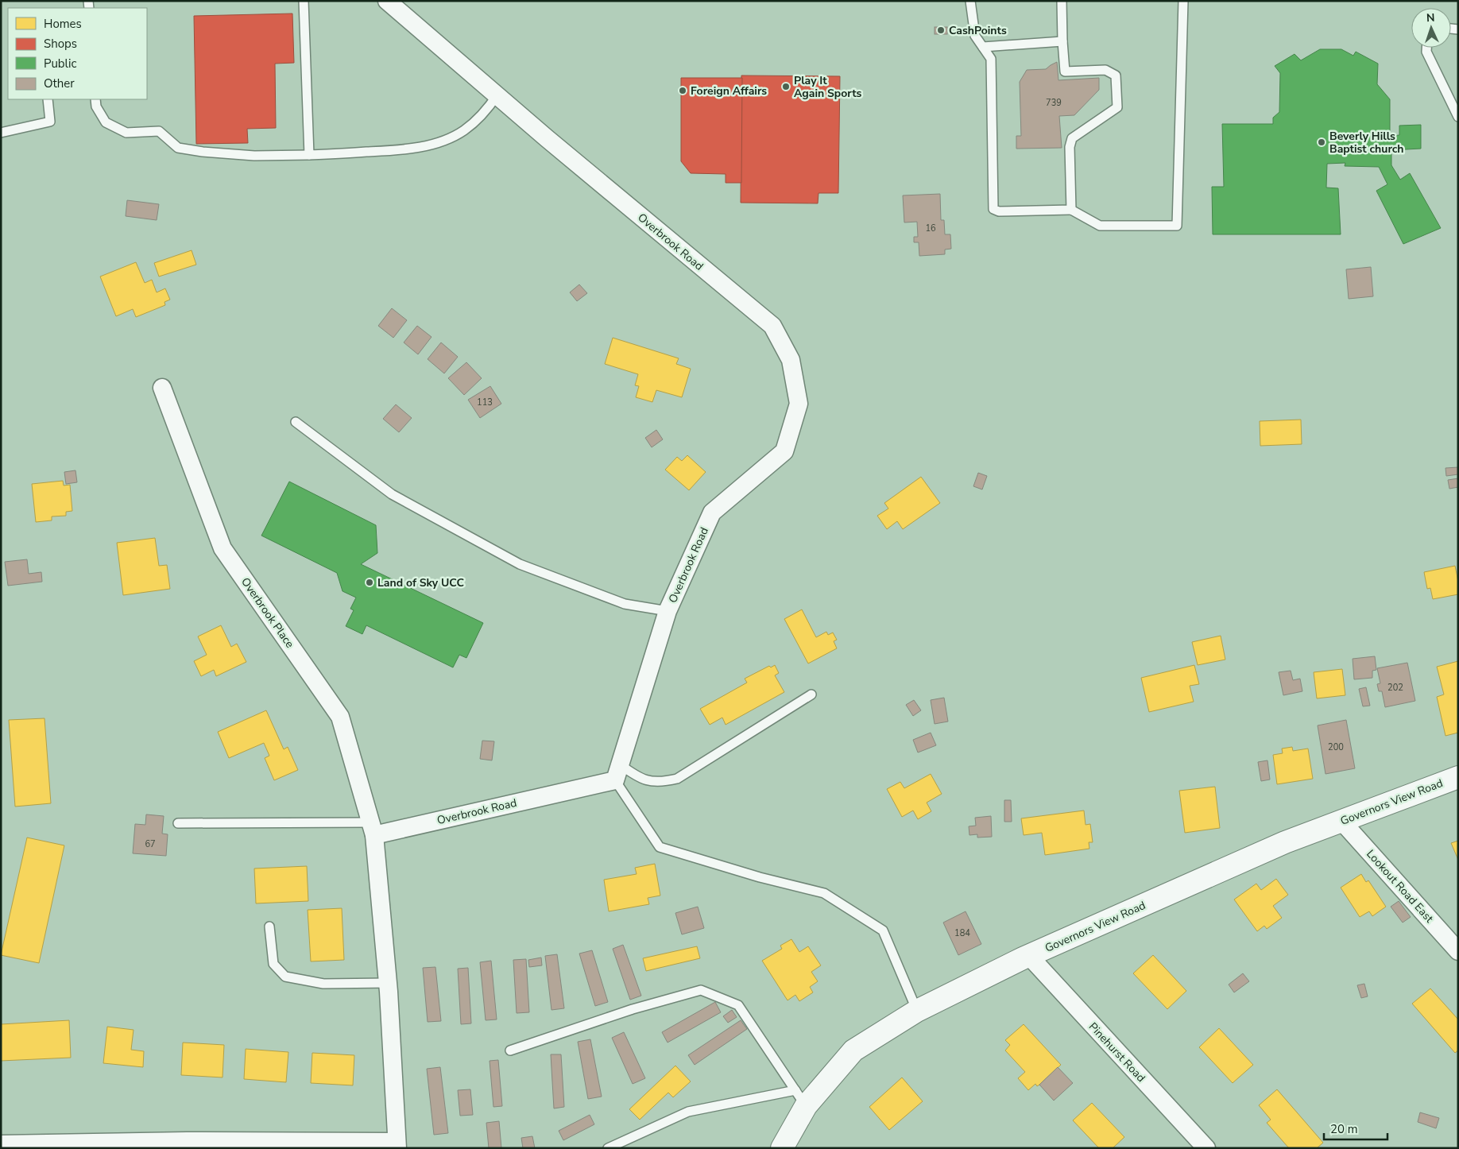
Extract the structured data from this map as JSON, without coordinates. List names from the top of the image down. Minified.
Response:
{"streets":{"street":["Overbrook Road","Overbrook Place","Governors View Road","Lookout Road East","Pinehurst Road"]},"crossings":[["Overbrook Road","Overbrook Place"],["Governors View Road","Lookout Road East"],["Governors View Road","Pinehurst Road"]],"places":["CashPoints","Play It Again Sports","Foreign Affairs","Beverly Hills Baptist church","Land of Sky UCC"],"house_numbers":["739","16","113","202","200","67","184"],"legend":["Homes","Shops","Public","Other"],"scale_bar":"20 m","north":"top"}
